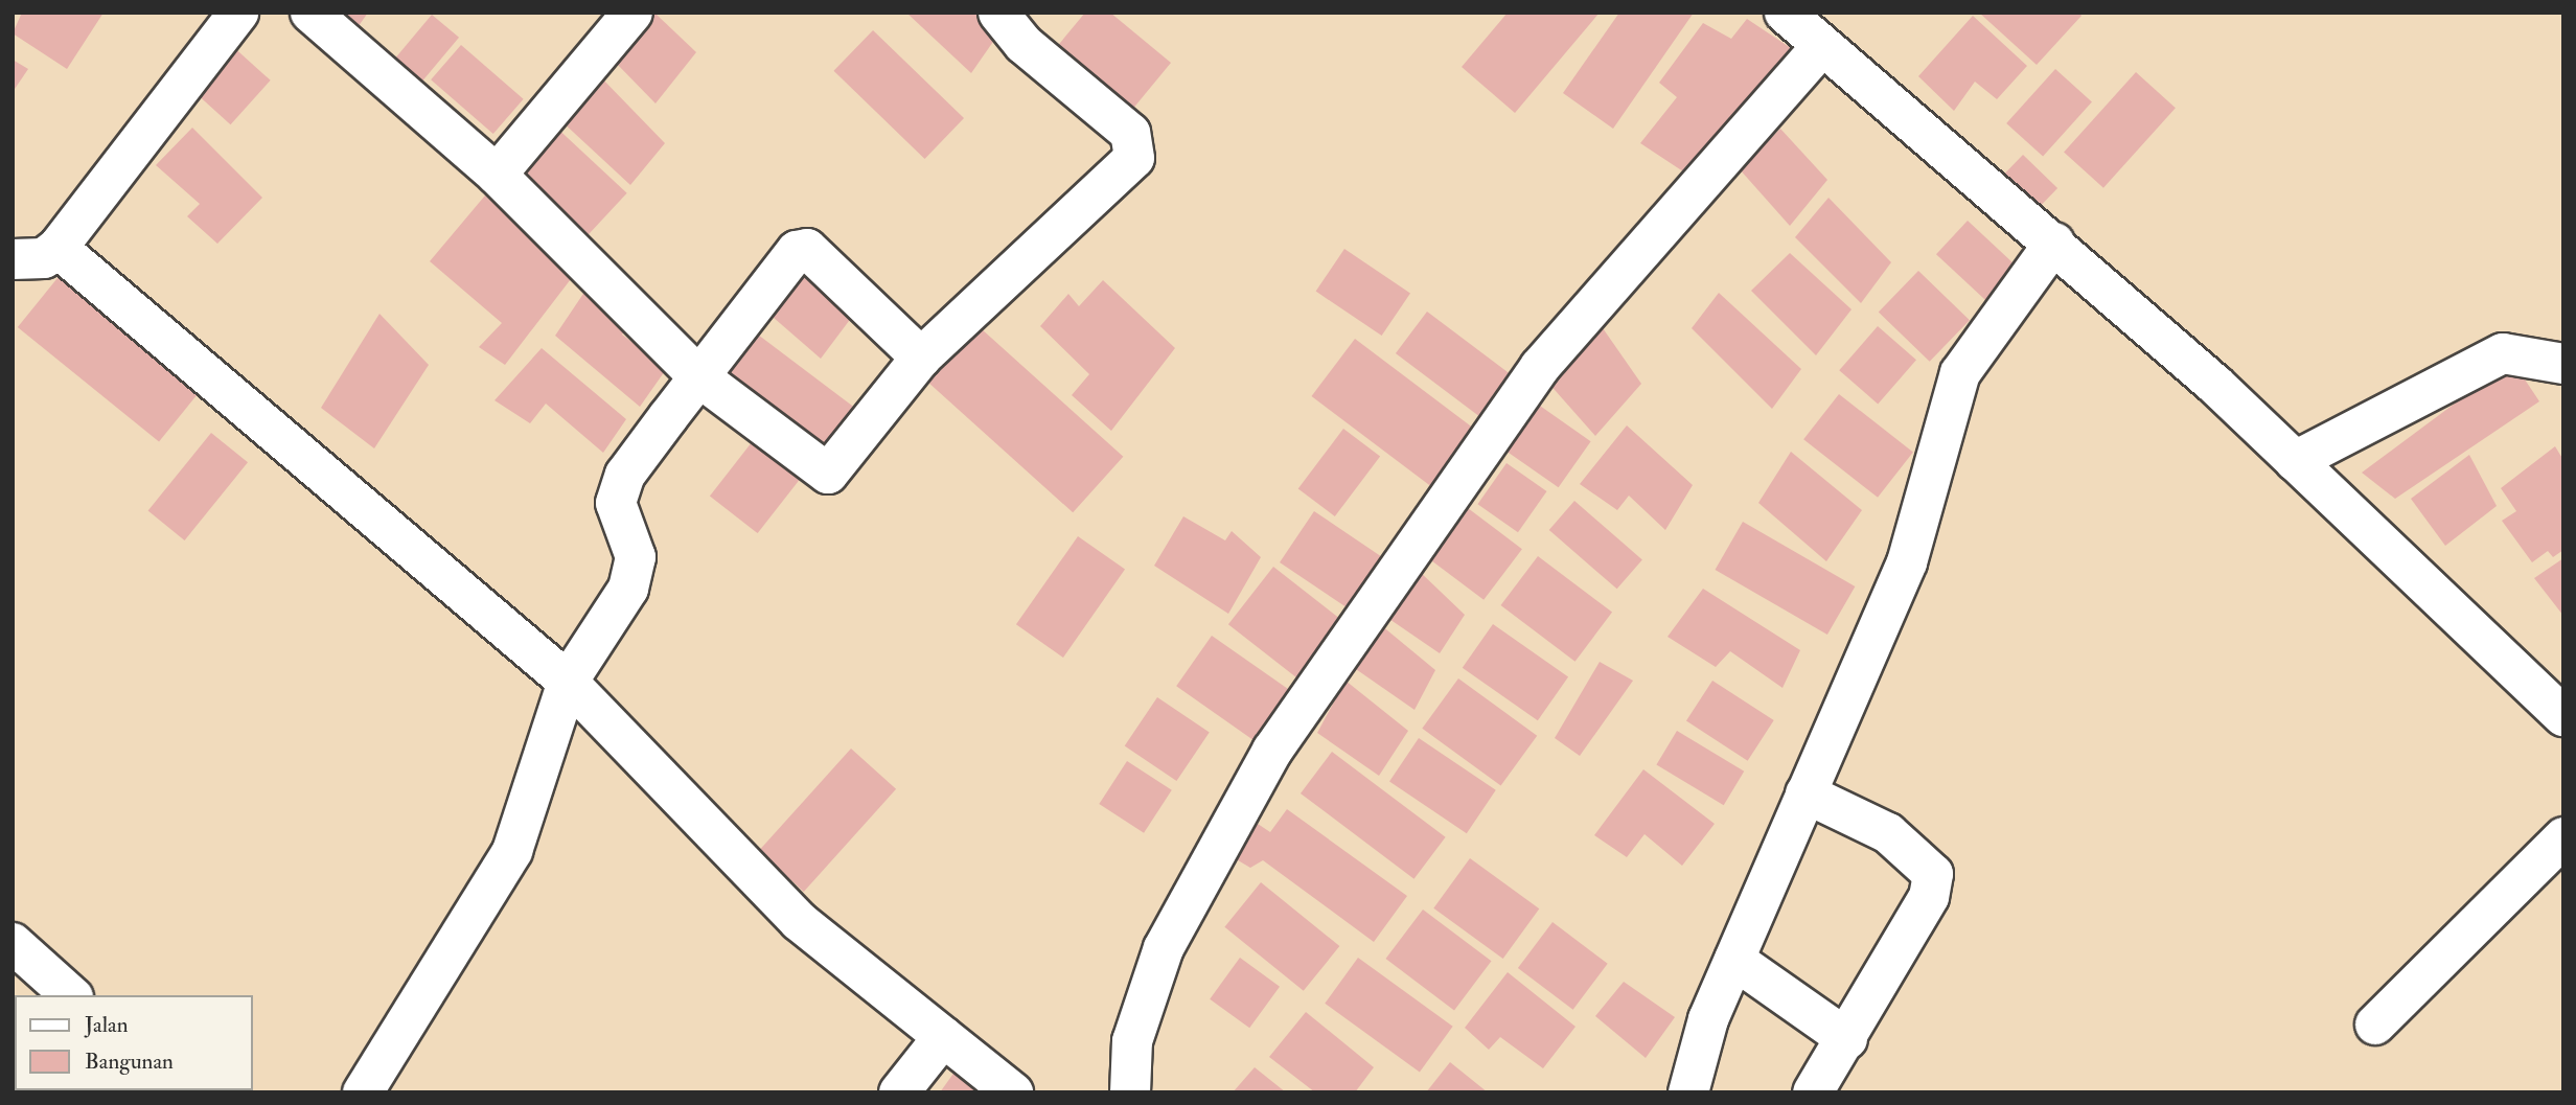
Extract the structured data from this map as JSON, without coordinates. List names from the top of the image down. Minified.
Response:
{"legend":["Jalan","Bangunan"]}
